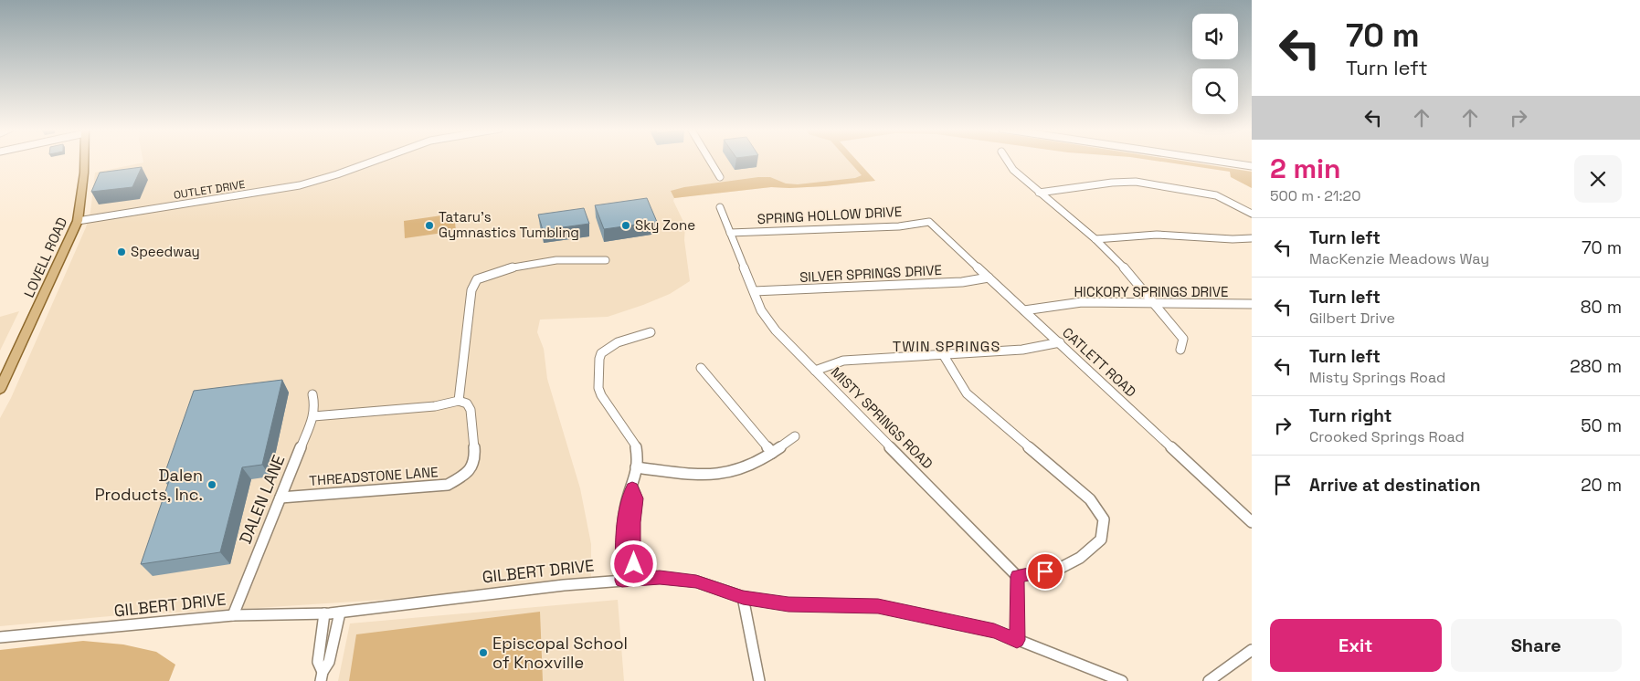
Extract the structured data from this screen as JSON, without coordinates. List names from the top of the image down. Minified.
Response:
{"streets":{"main road":["LOVELL ROAD"],"street":["OUTLET DRIVE","SPRING HOLLOW DRIVE","SILVER SPRINGS DRIVE","HICKORY SPRINGS DRIVE","CATLETT ROAD","MISTY SPRINGS ROAD","THREADSTONE LANE","DALEN LANE","GILBERT DRIVE"]},"crossings":[["OUTLET DRIVE","LOVELL ROAD"],["SPRING HOLLOW DRIVE","CATLETT ROAD"],["SPRING HOLLOW DRIVE","MISTY SPRINGS ROAD"],["SILVER SPRINGS DRIVE","CATLETT ROAD"],["SILVER SPRINGS DRIVE","MISTY SPRINGS ROAD"],["HICKORY SPRINGS DRIVE","CATLETT ROAD"],["THREADSTONE LANE","DALEN LANE"],["DALEN LANE","GILBERT DRIVE"]],"districts":["TWIN SPRINGS"],"places":["Tataru's Gymnastics Tumbling","Sky Zone","Speedway","Dalen Products, Inc.","Episcopal School of Knoxville"],"page":{"turn":["70 m","Turn left"],"heading":["2 min","500 m · 21:20"],"list":[{"name":"Turn left","note":"MacKenzie Meadows Way","value":"70 m"},{"name":"Turn left","note":"Gilbert Drive","value":"80 m"},{"name":"Turn left","note":"Misty Springs Road","value":"280 m"},{"name":"Turn right","note":"Crooked Springs Road","value":"50 m"},{"name":"Arrive at destination","value":"20 m"}],"buttons":["Exit","Share"]}}
